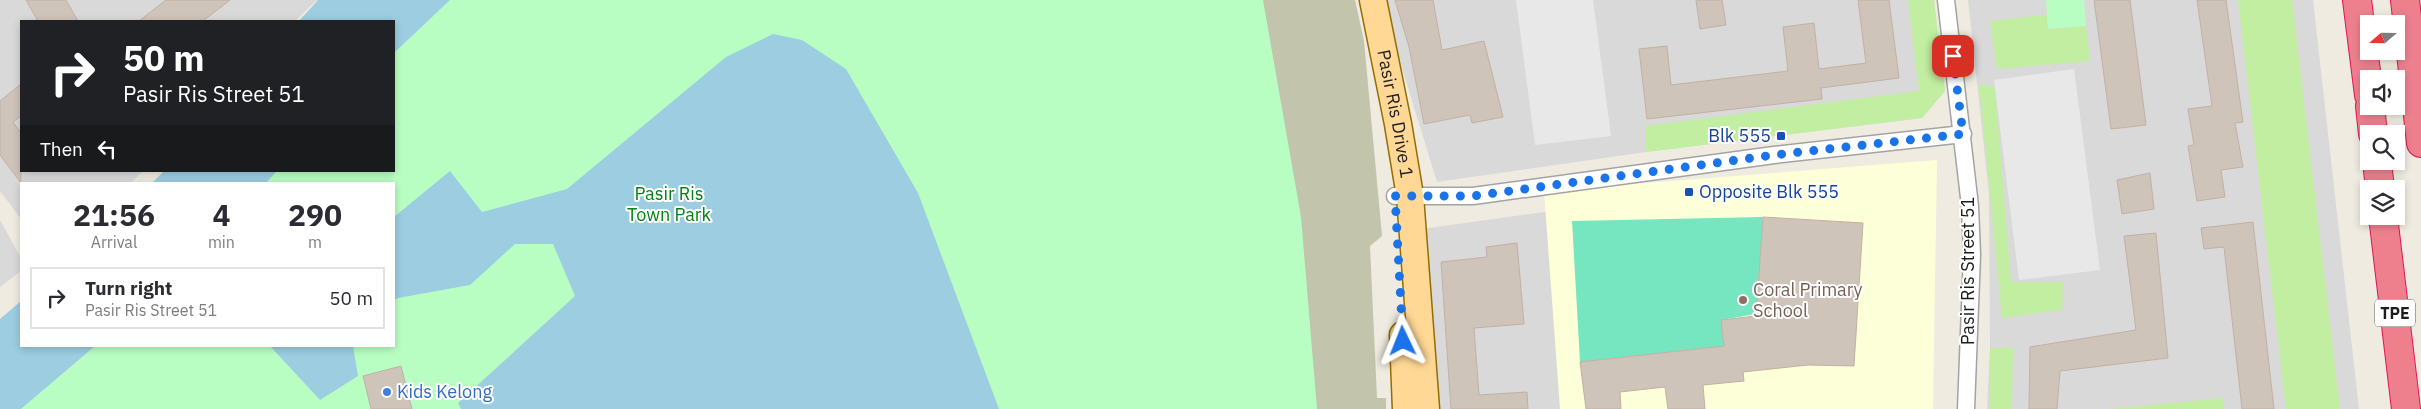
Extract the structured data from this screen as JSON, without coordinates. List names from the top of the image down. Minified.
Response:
{"streets":{"highway":["TPE"],"main road":["Pasir Ris Drive 1"],"street":["Pasir Ris Street 51"]},"parks":["Pasir Ris Town Park"],"places":{"transit":["Blk 555","Opposite Blk 555"],"other":["Coral Primary School","Kids Kelong"]},"north":"left","page":{"turn":["50 m","Pasir Ris Street 51"],"then":"Then","eta":["21:56","Arrival","4","min","290","m"],"list":[{"name":"Turn right","note":"Pasir Ris Street 51","value":"50 m"}]}}
